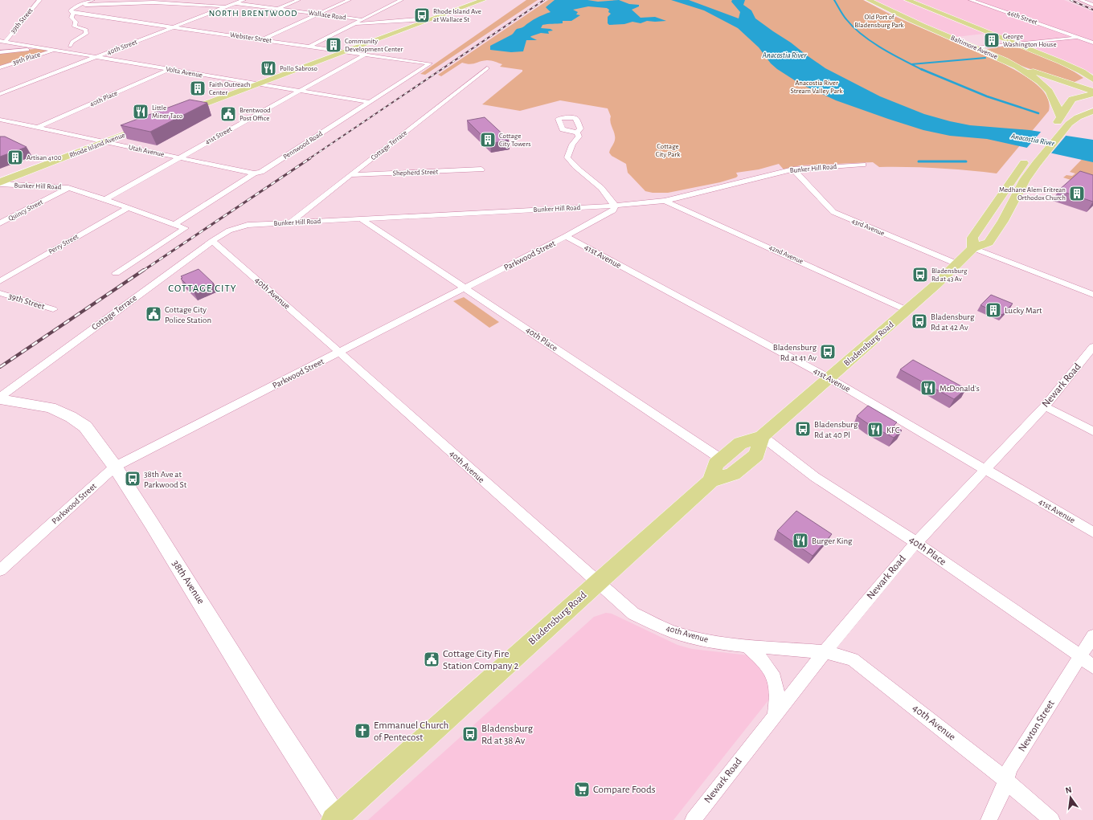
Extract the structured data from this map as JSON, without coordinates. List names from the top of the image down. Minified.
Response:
{"streets":{"main road":["Baltimore Avenue","Rhode Island Avenue","Bladensburg Road","38th Avenue"],"street":["Wallace Road","46th Street","39th Street","Webster Street","40th Street","39th Place","Volta Avenue","40th Place","41st Street","Pennwood Road","Cottage Terrace","Utah Avenue","Bunker Hill Road","Shepherd Street","Quincy Street","43rd Avenue","Perry Street","42nd Avenue","Parkwood Street","41st Avenue","40th Avenue","Newark Road","Newton Street"]},"crossings":[["Wallace Road","40th Street"],["39th Street","Volta Avenue"],["Webster Street","40th Street"],["Webster Street","41st Street"],["Webster Street","Pennwood Road"],["40th Street","Volta Avenue"],["39th Place","Volta Avenue"],["Volta Avenue","40th Place"],["Volta Avenue","41st Street"],["Volta Avenue","Pennwood Road"],["40th Place","Utah Avenue"],["40th Place","Bunker Hill Road"],["40th Place","Parkwood Street"],["40th Place","Bladensburg Road"],["40th Place","Newark Road"],["40th Place","Newton Street"],["41st Street","Utah Avenue"],["41st Street","Bunker Hill Road"],["Rhode Island Avenue","Utah Avenue"],["Rhode Island Avenue","Bunker Hill Road"],["Pennwood Road","Utah Avenue"],["Pennwood Road","Bunker Hill Road"],["Cottage Terrace","Bunker Hill Road"],["Cottage Terrace","Shepherd Street"],["Cottage Terrace","40th Avenue"],["Cottage Terrace","38th Avenue"],["Bunker Hill Road","Quincy Street"],["Bunker Hill Road","43rd Avenue"],["Bunker Hill Road","Perry Street"],["Bunker Hill Road","42nd Avenue"],["Bunker Hill Road","Parkwood Street"],["43rd Avenue","Bladensburg Road"],["42nd Avenue","Bladensburg Road"],["Parkwood Street","41st Avenue"],["Parkwood Street","40th Avenue"],["Parkwood Street","38th Avenue"],["41st Avenue","Bladensburg Road"],["41st Avenue","Newark Road"],["40th Avenue","Bladensburg Road"],["40th Avenue","Newark Road"],["40th Avenue","Newton Street"],["Bladensburg Road","38th Avenue"]],"districts":["NORTH BRENTWOOD","COTTAGE CITY"],"water":["Anacostia River"],"parks":["Old Port of Bladensburg Park","Anacostia River Stream Valley Park","Cottage City Park"],"places":{"bus stop":["Rhode Island Ave at Wallace St","Bladensburg Rd at 43 Av","Bladensburg Rd at 42 Av","Bladensburg Rd at 41 Av","Bladensburg Rd at 40 Pl","38th Ave at Parkwood St","Bladensburg Rd at 38 Av"],"building":["George Washington House","Community Development Center","Faith Outreach Center","Cottage City Towers","Artisan 4100","Medhane Alem Eritrean Orthodox Church","Lucky Mart"],"restaurant":["Pollo Sabroso","Little Miner Taco","McDonald's","KFC","Burger King"],"public building":["Brentwood Post Office","Cottage City Police Station","Cottage City Fire Station Company 2"],"church":["Emmanuel Church of Pentecost"],"supermarket":["Compare Foods"]},"north":"top"}
